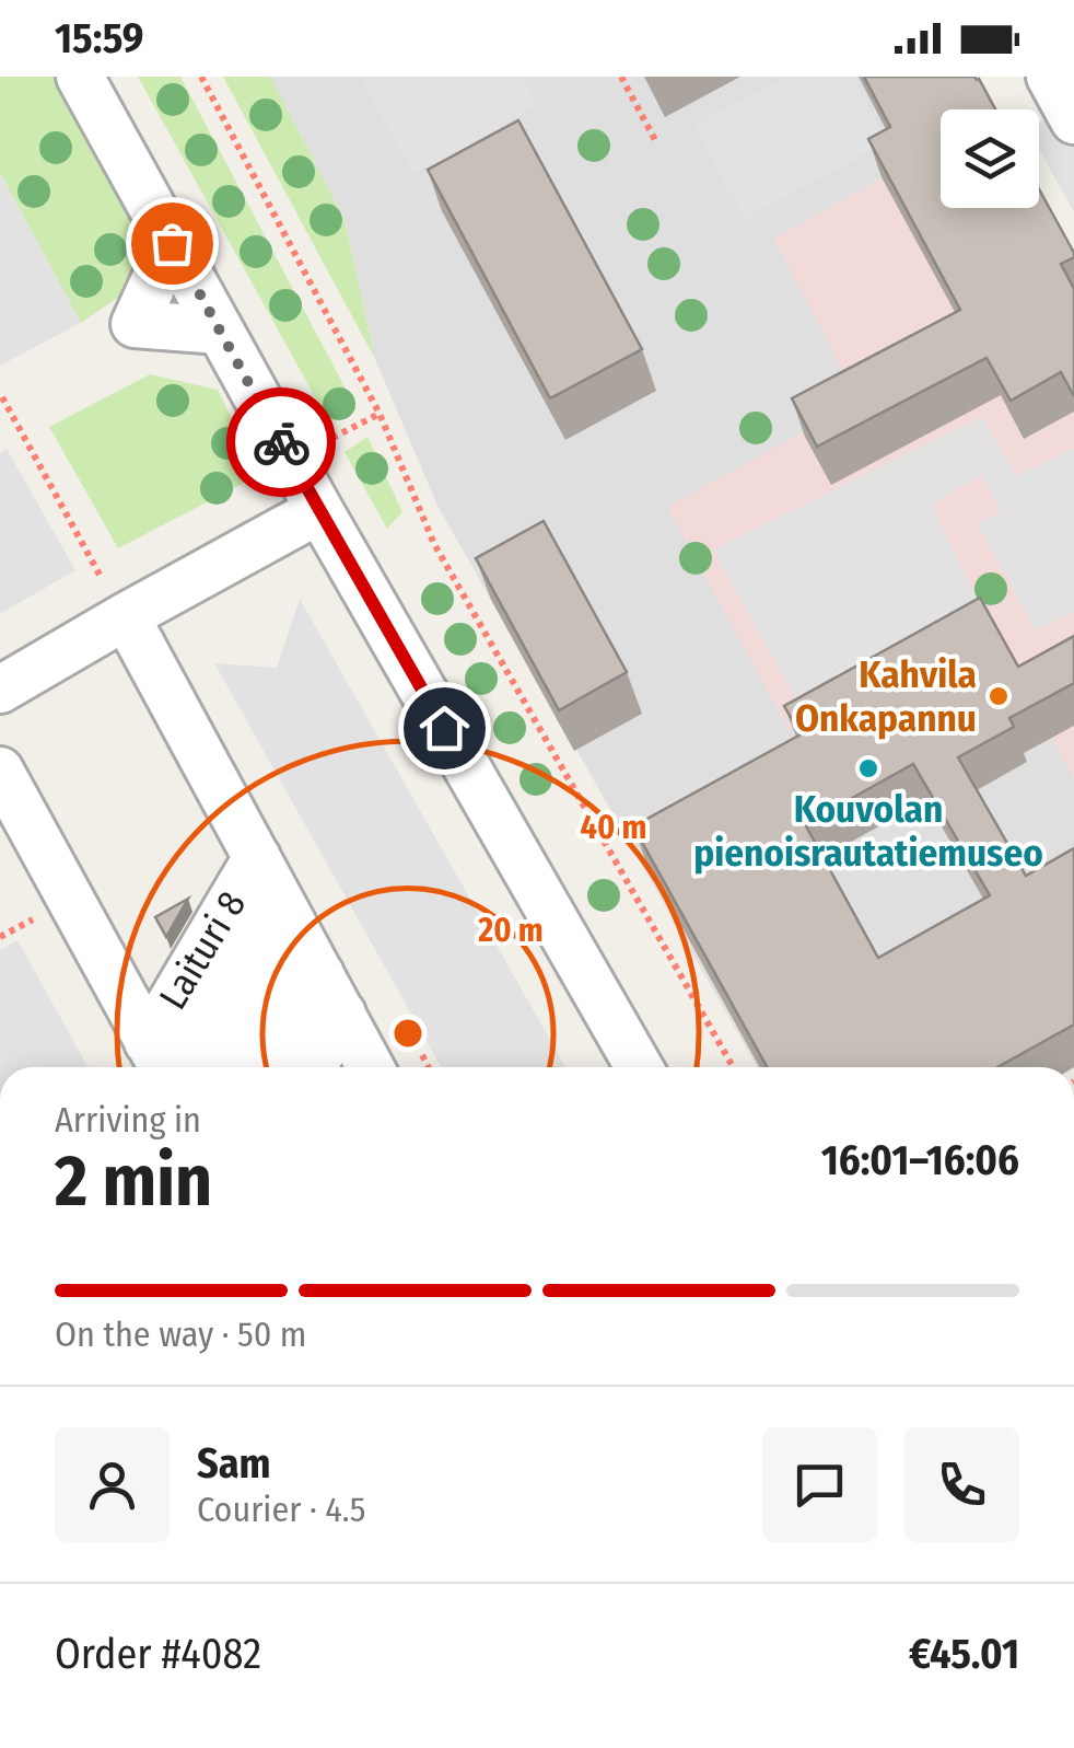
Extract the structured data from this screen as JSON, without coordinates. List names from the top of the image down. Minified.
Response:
{"streets":{"street":["Laituri 8"]},"places":["Kahvila Onkapannu","Kouvolan pienoisrautatiemuseo"],"page":{"status":"15:59","heading":["2 min","Arriving in","16:01–16:06"],"panel":["Sam","Courier · 4.5","Order #4082","€45.01"],"bar":"On the way · 50 m"},"rings":["40 m","20 m"]}
